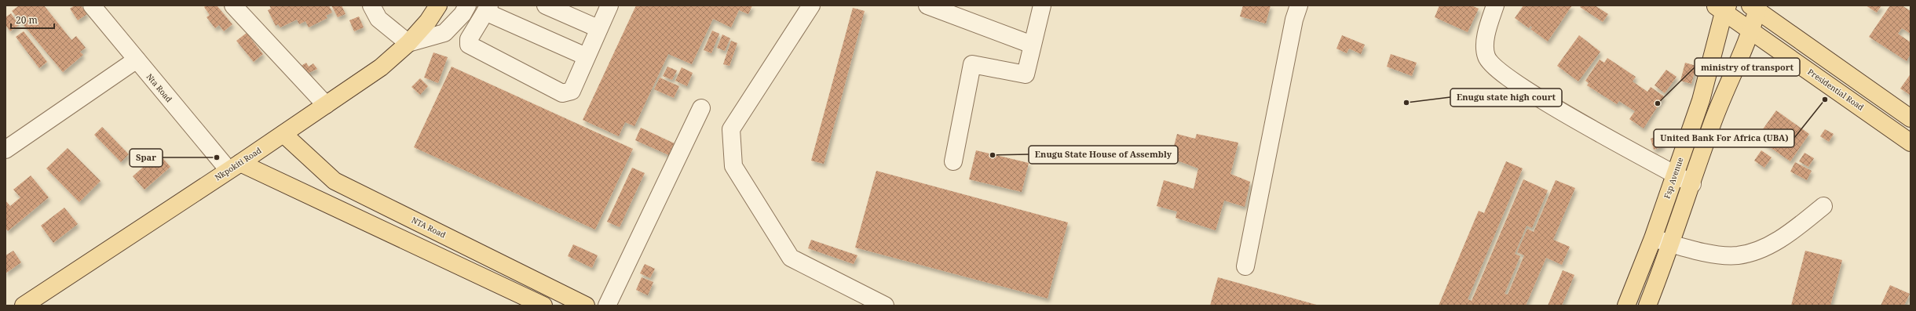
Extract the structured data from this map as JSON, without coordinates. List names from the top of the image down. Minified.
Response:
{"streets":{"main road":["Presidential Road","Nkpokiti Road","Fsp Avenue","NTA Road"],"street":["Nta Road"]},"crossings":[["Nta Road","Nkpokiti Road"],["Presidential Road","Fsp Avenue"],["Nkpokiti Road","NTA Road"]],"places":["United Bank For Africa (UBA)","Enugu state high court","ministry of transport","Enugu State House of Assembly","Spar"],"scale_bar":"20 m"}
